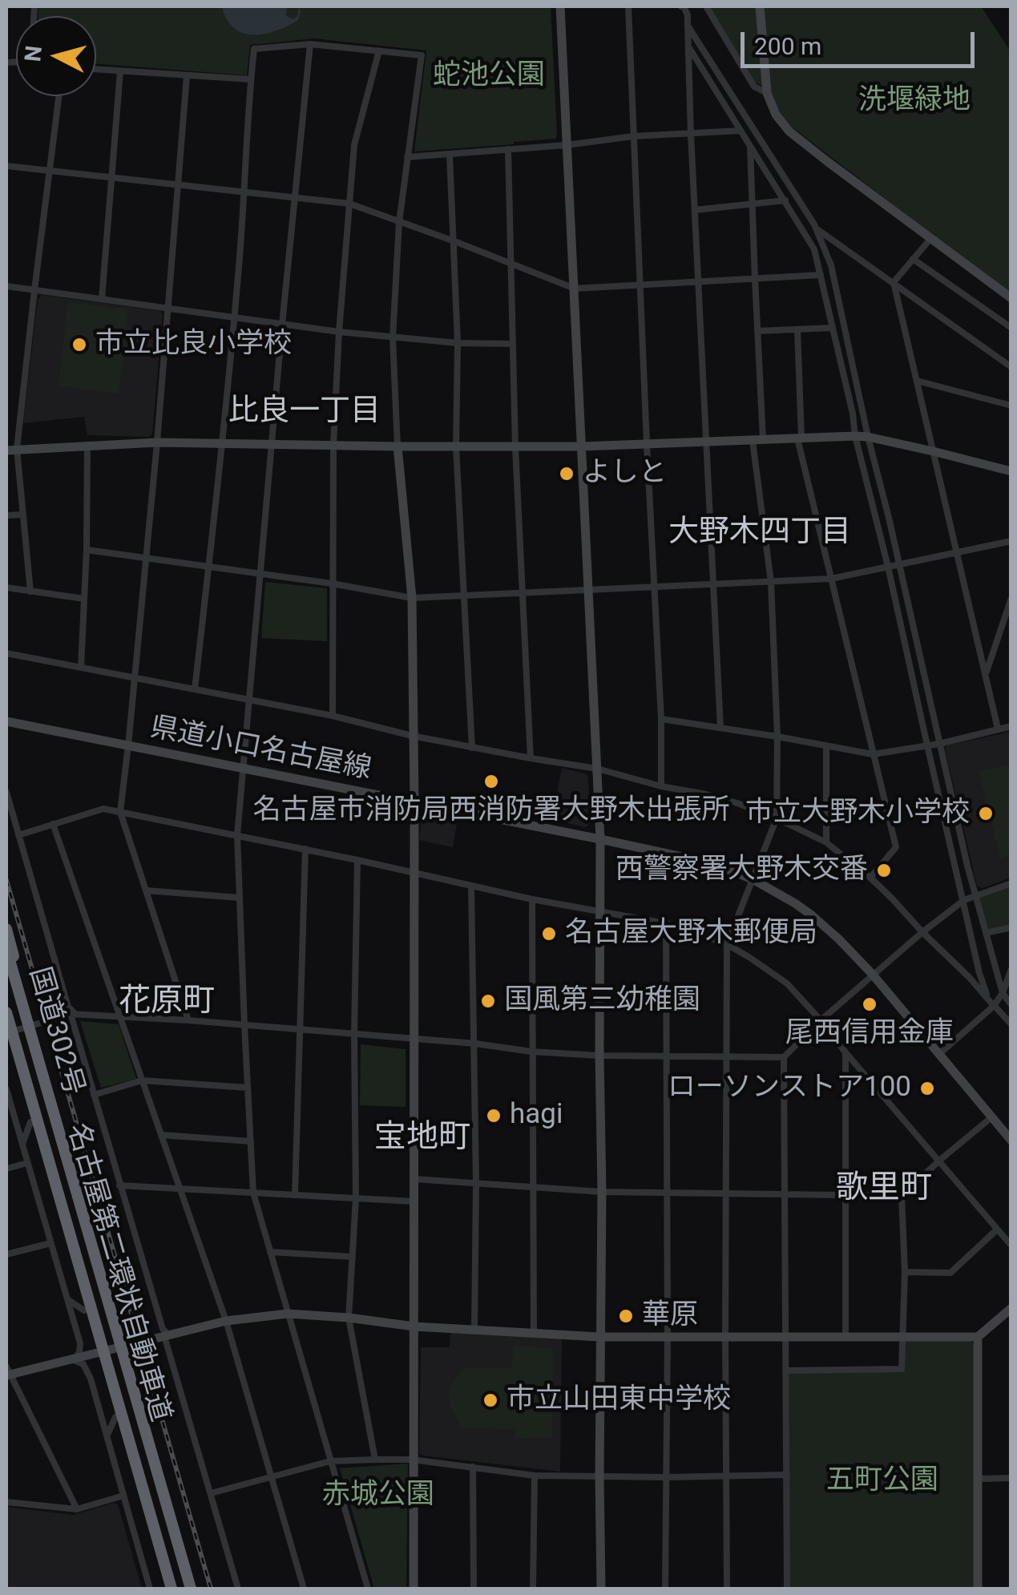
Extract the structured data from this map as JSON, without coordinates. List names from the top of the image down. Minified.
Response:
{"streets":{"highway":["国道302号","名古屋第二環状自動車道"],"street":["県道小口名古屋線"]},"districts":["比良一丁目","大野木四丁目","花原町","宝地町","歌里町"],"parks":["蛇池公園","洗堰緑地","五町公園","赤城公園"],"places":["市立比良小学校","よしと","名古屋市消防局西消防署大野木出張所","市立大野木小学校","西警察署大野木交番","名古屋大野木郵便局","国風第三幼稚園","尾西信用金庫","ローソンストア100","hagi","華原","市立山田東中学校"],"scale_bar":"200 m","north":"left"}
